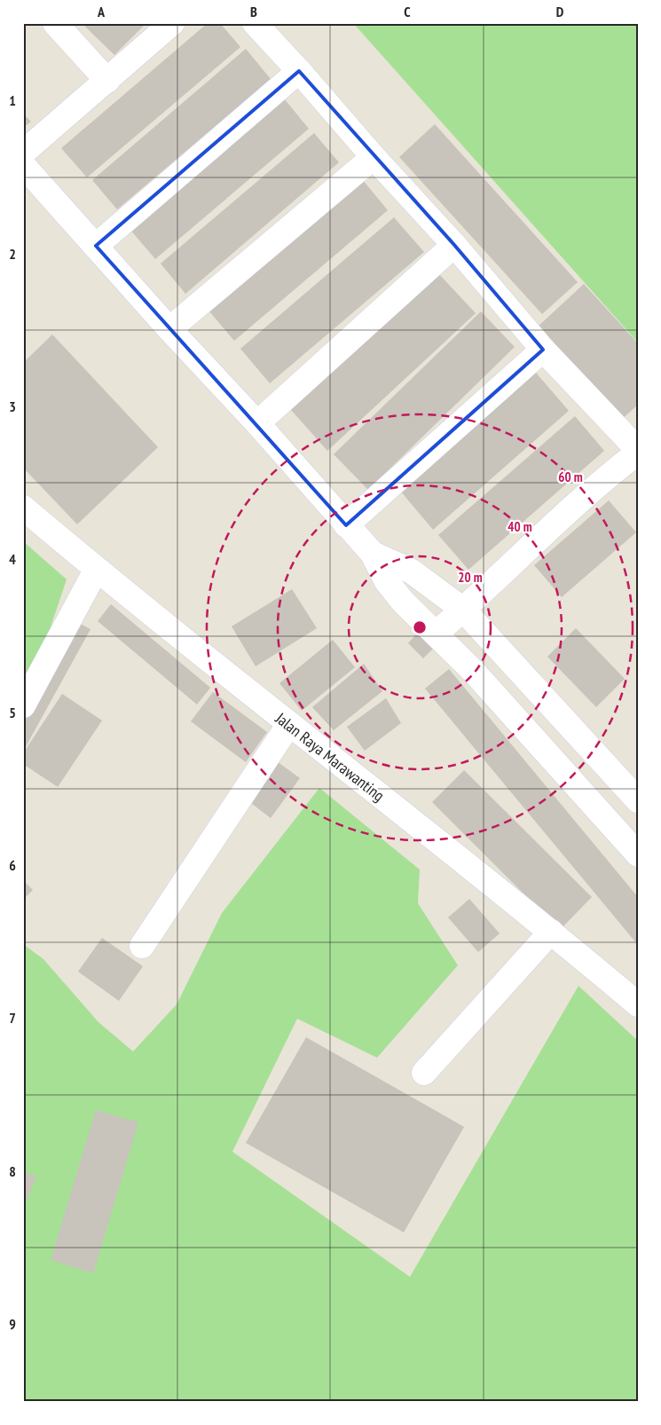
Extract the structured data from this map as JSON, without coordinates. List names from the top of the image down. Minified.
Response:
{"streets":{"street":["Jalan Raya Marawanting"]},"grid":{"columns":["A","B","C","D"],"rows":["1","2","3","4","5","6","7","8","9"]},"rings":["60 m","40 m","20 m"]}
